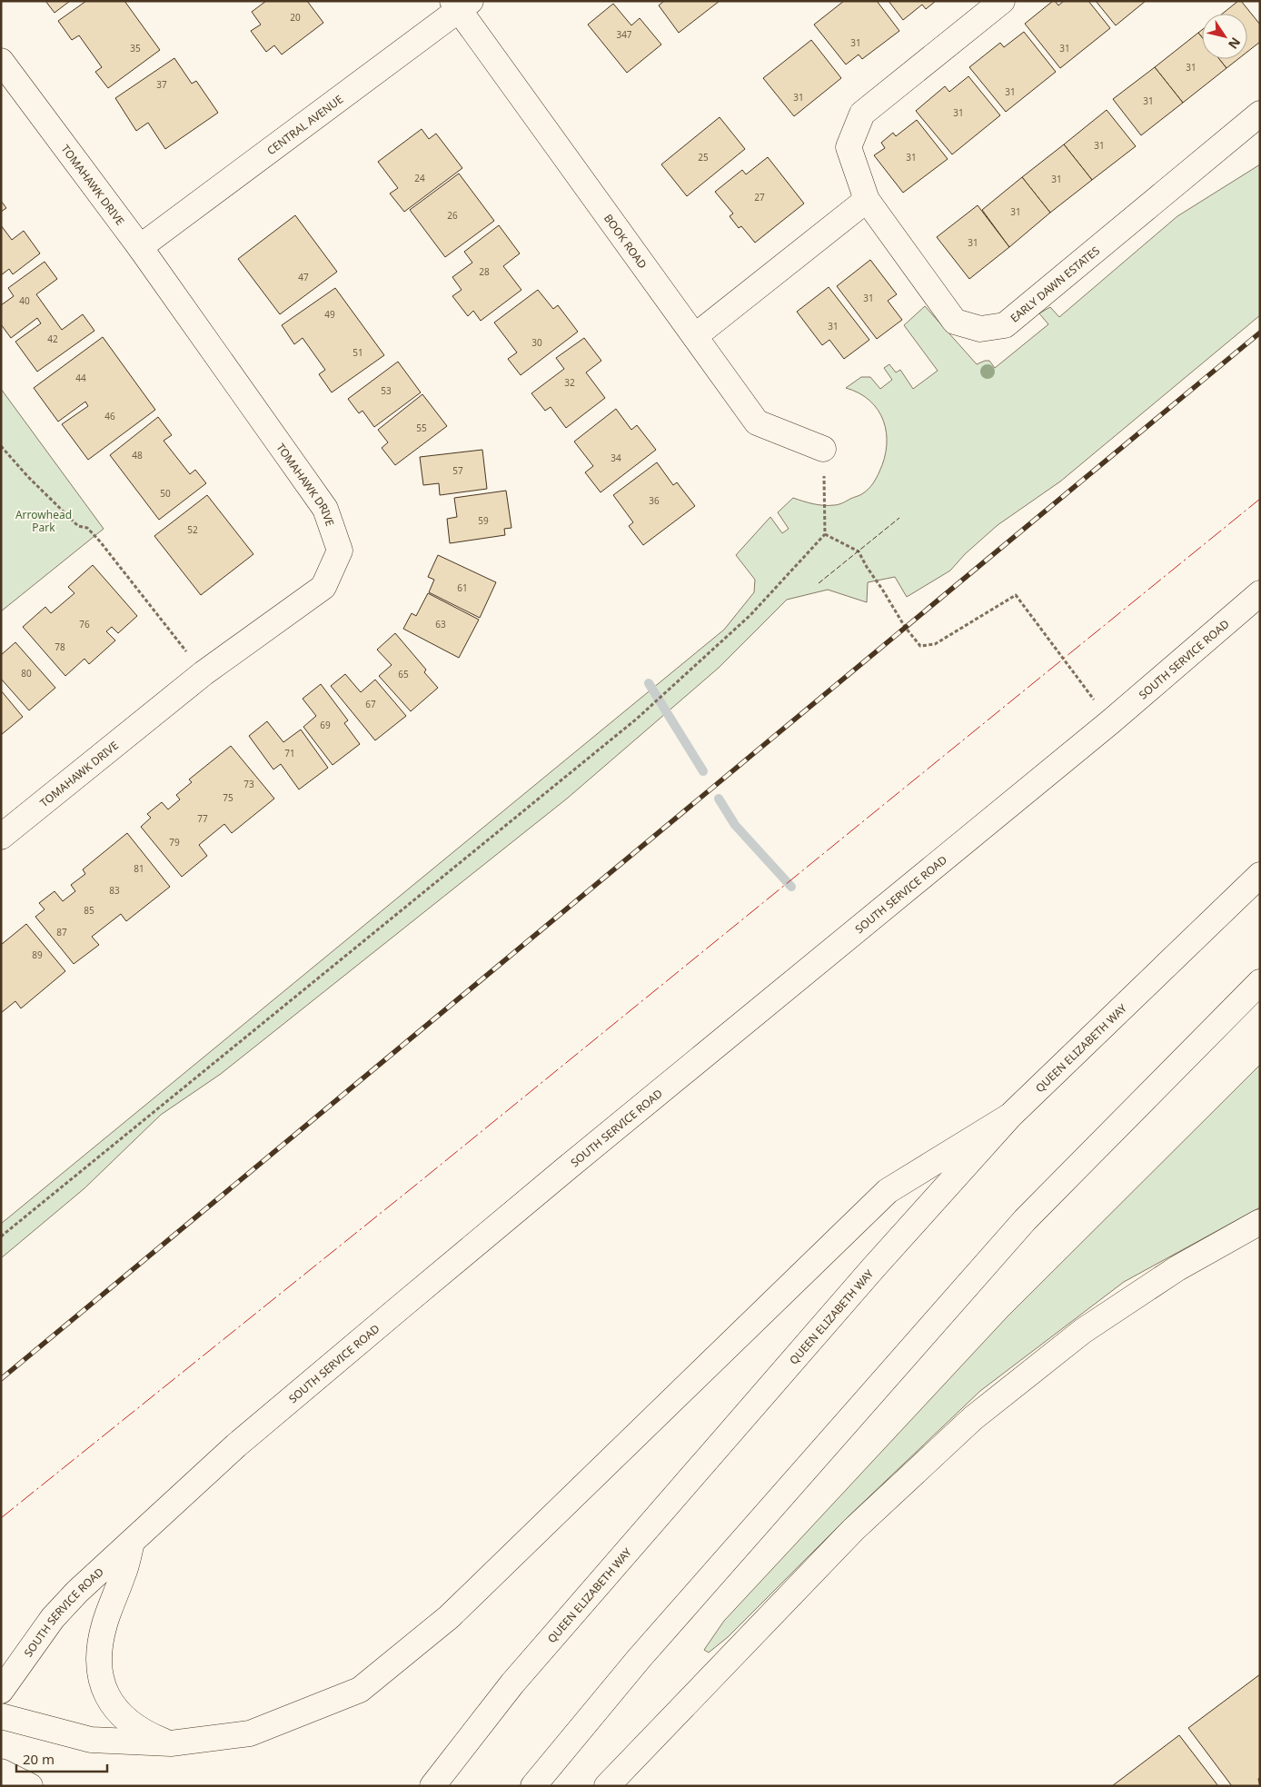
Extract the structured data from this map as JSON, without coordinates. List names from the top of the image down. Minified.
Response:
{"streets":{"main road":["CENTRAL AVENUE","TOMAHAWK DRIVE","BOOK ROAD","EARLY DAWN ESTATES","SOUTH SERVICE ROAD","QUEEN ELIZABETH WAY"]},"crossings":[["CENTRAL AVENUE","TOMAHAWK DRIVE"],["CENTRAL AVENUE","BOOK ROAD"]],"parks":["Arrowhead Park"],"house_numbers":["20","347","31","35","31","31","37","31","31","31","31","31","25","31","24","31","27","31","26","31","28","47","31","40","49","31","42","30","51","44","32","53","46","55","48","34","57","50","36","59","52","61","76","63","78","80","65","67","69","71","73","75","77","79","81","83","85","87","89"],"scale_bar":"20 m","north":"bottom right"}
